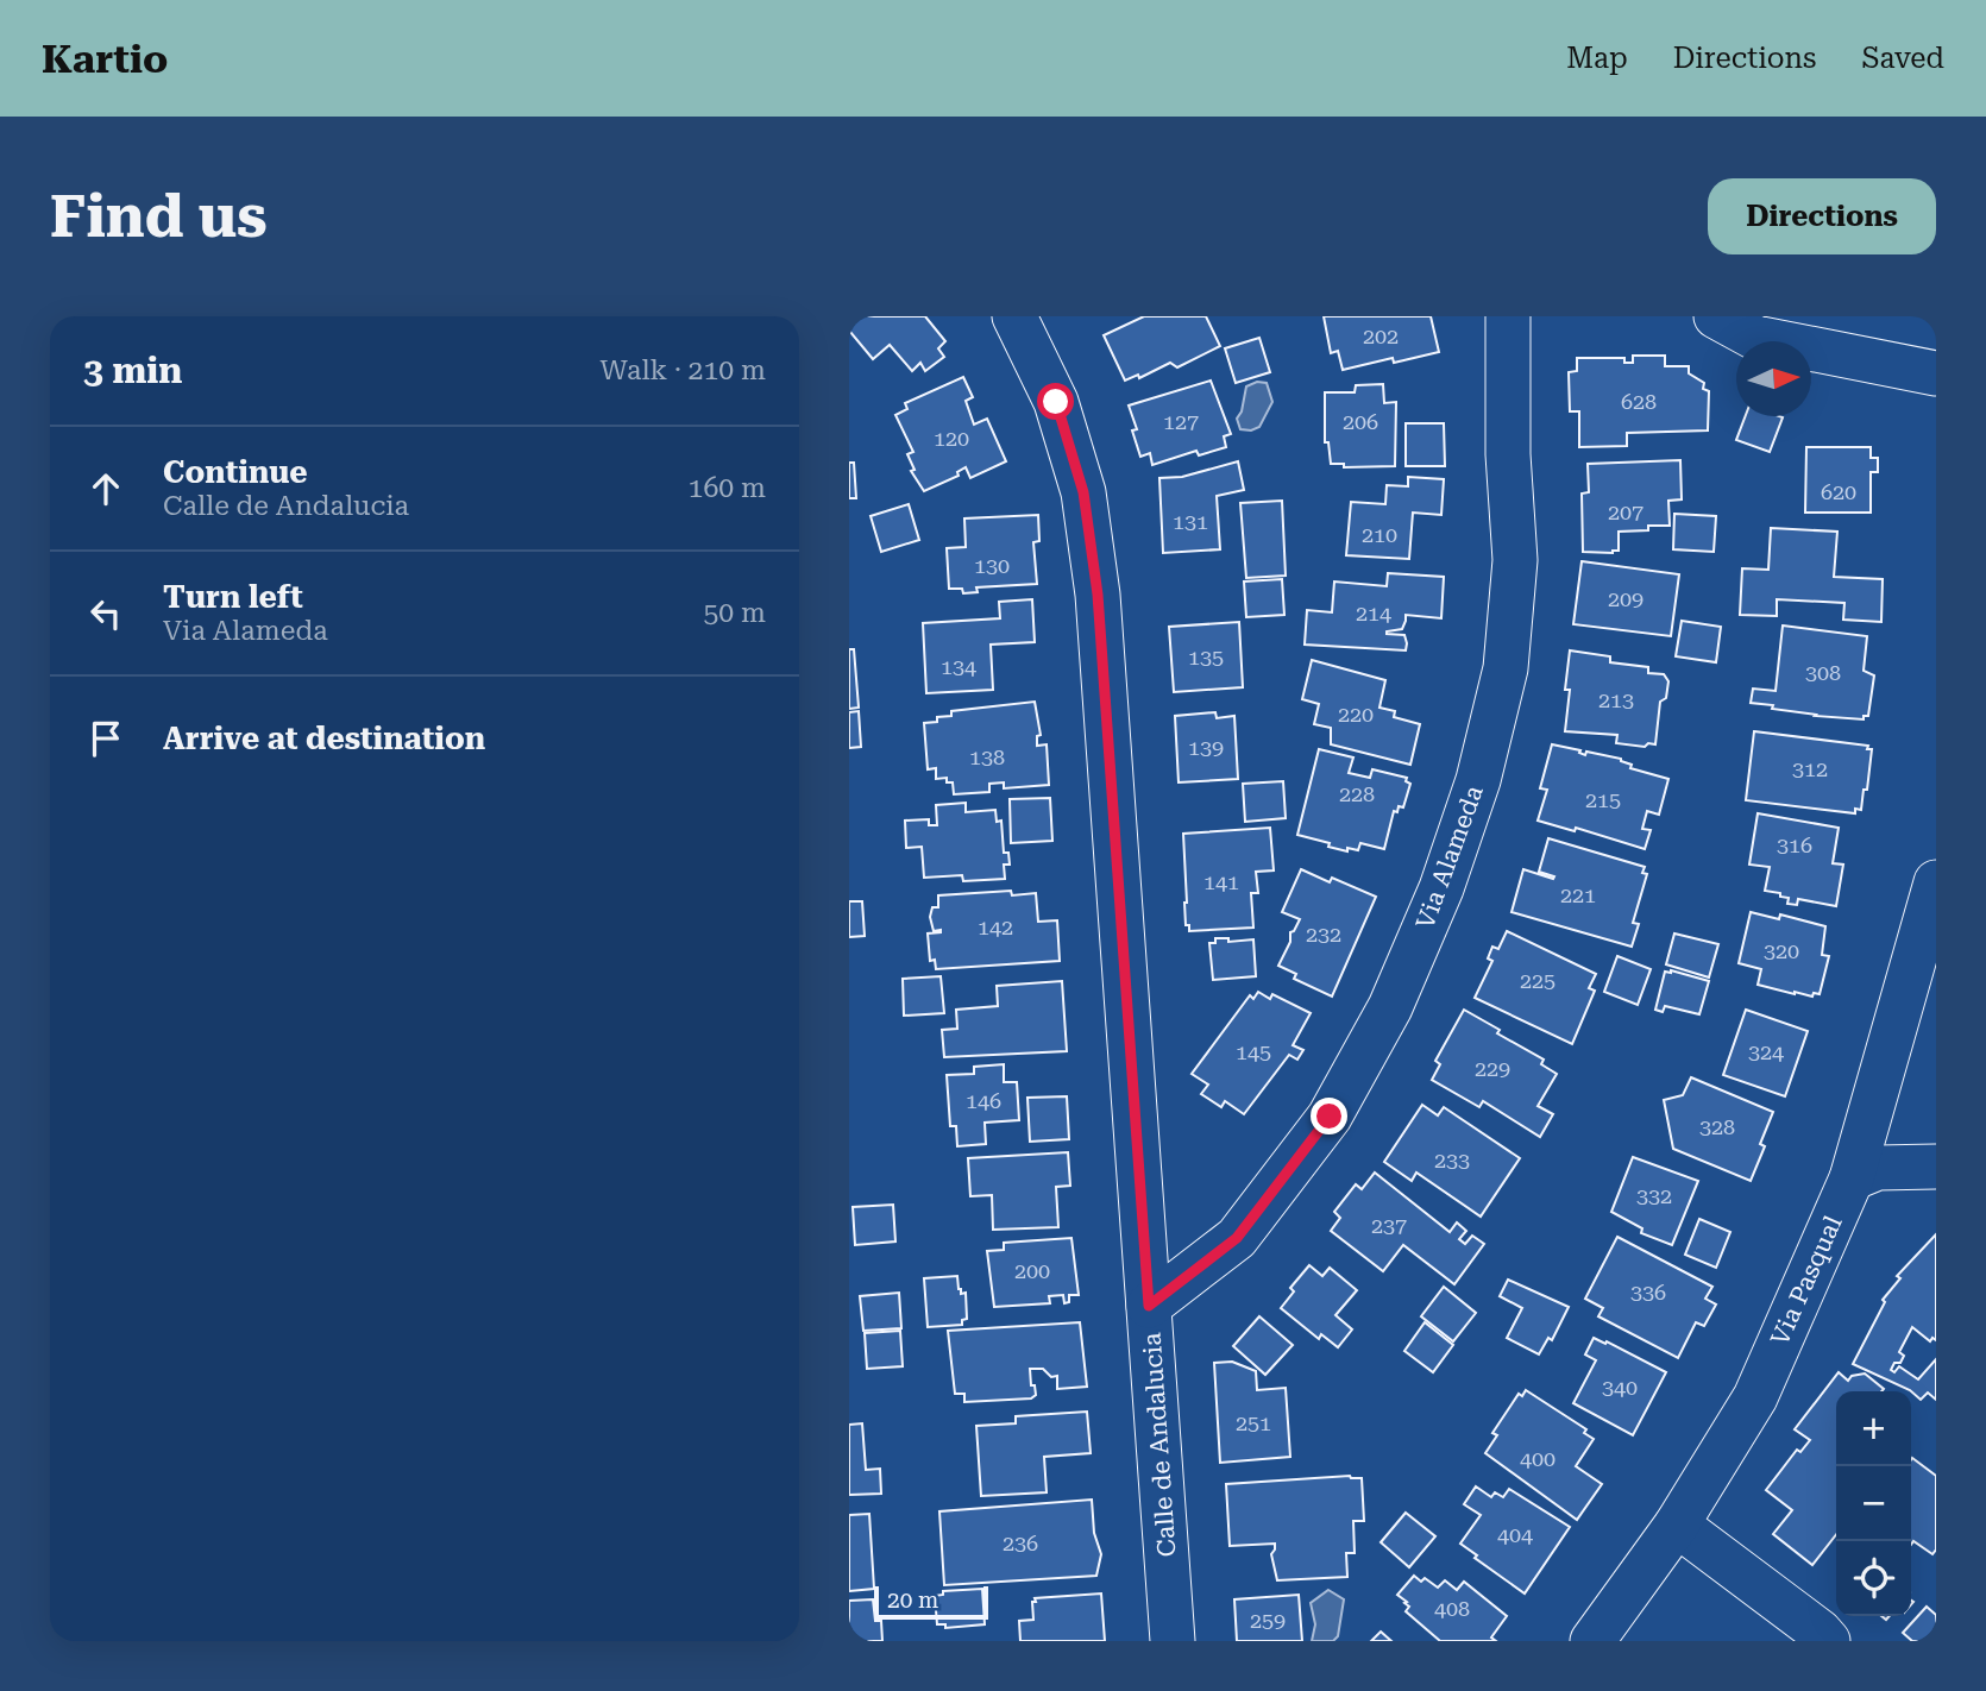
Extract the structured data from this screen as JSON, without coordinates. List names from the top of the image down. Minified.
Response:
{"streets":{"street":["Via Alameda","Via Pasqual","Calle de Andalucia"]},"crossings":[["Via Alameda","Calle de Andalucia"]],"house_numbers":["202","628","127","206","120","620","207","131","210","130","209","214","135","134","308","213","220","139","138","312","228","215","316","141","221","142","232","320","225","145","324","229","146","328","233","332","237","200","336","340","251","400","404","236","408","259"],"scale_bar":"20 m","north":"right","page":{"header":"Kartio","nav":["Map","Directions","Saved"],"buttons":"Directions","title":"Find us","heading":["3 min","Walk · 210 m"],"list":[["Continue","Calle de Andalucia","160 m"],["Turn left","Via Alameda","50 m"],"Arrive at destination"],"map_buttons":["+","−"],"scale":"20 m"}}
